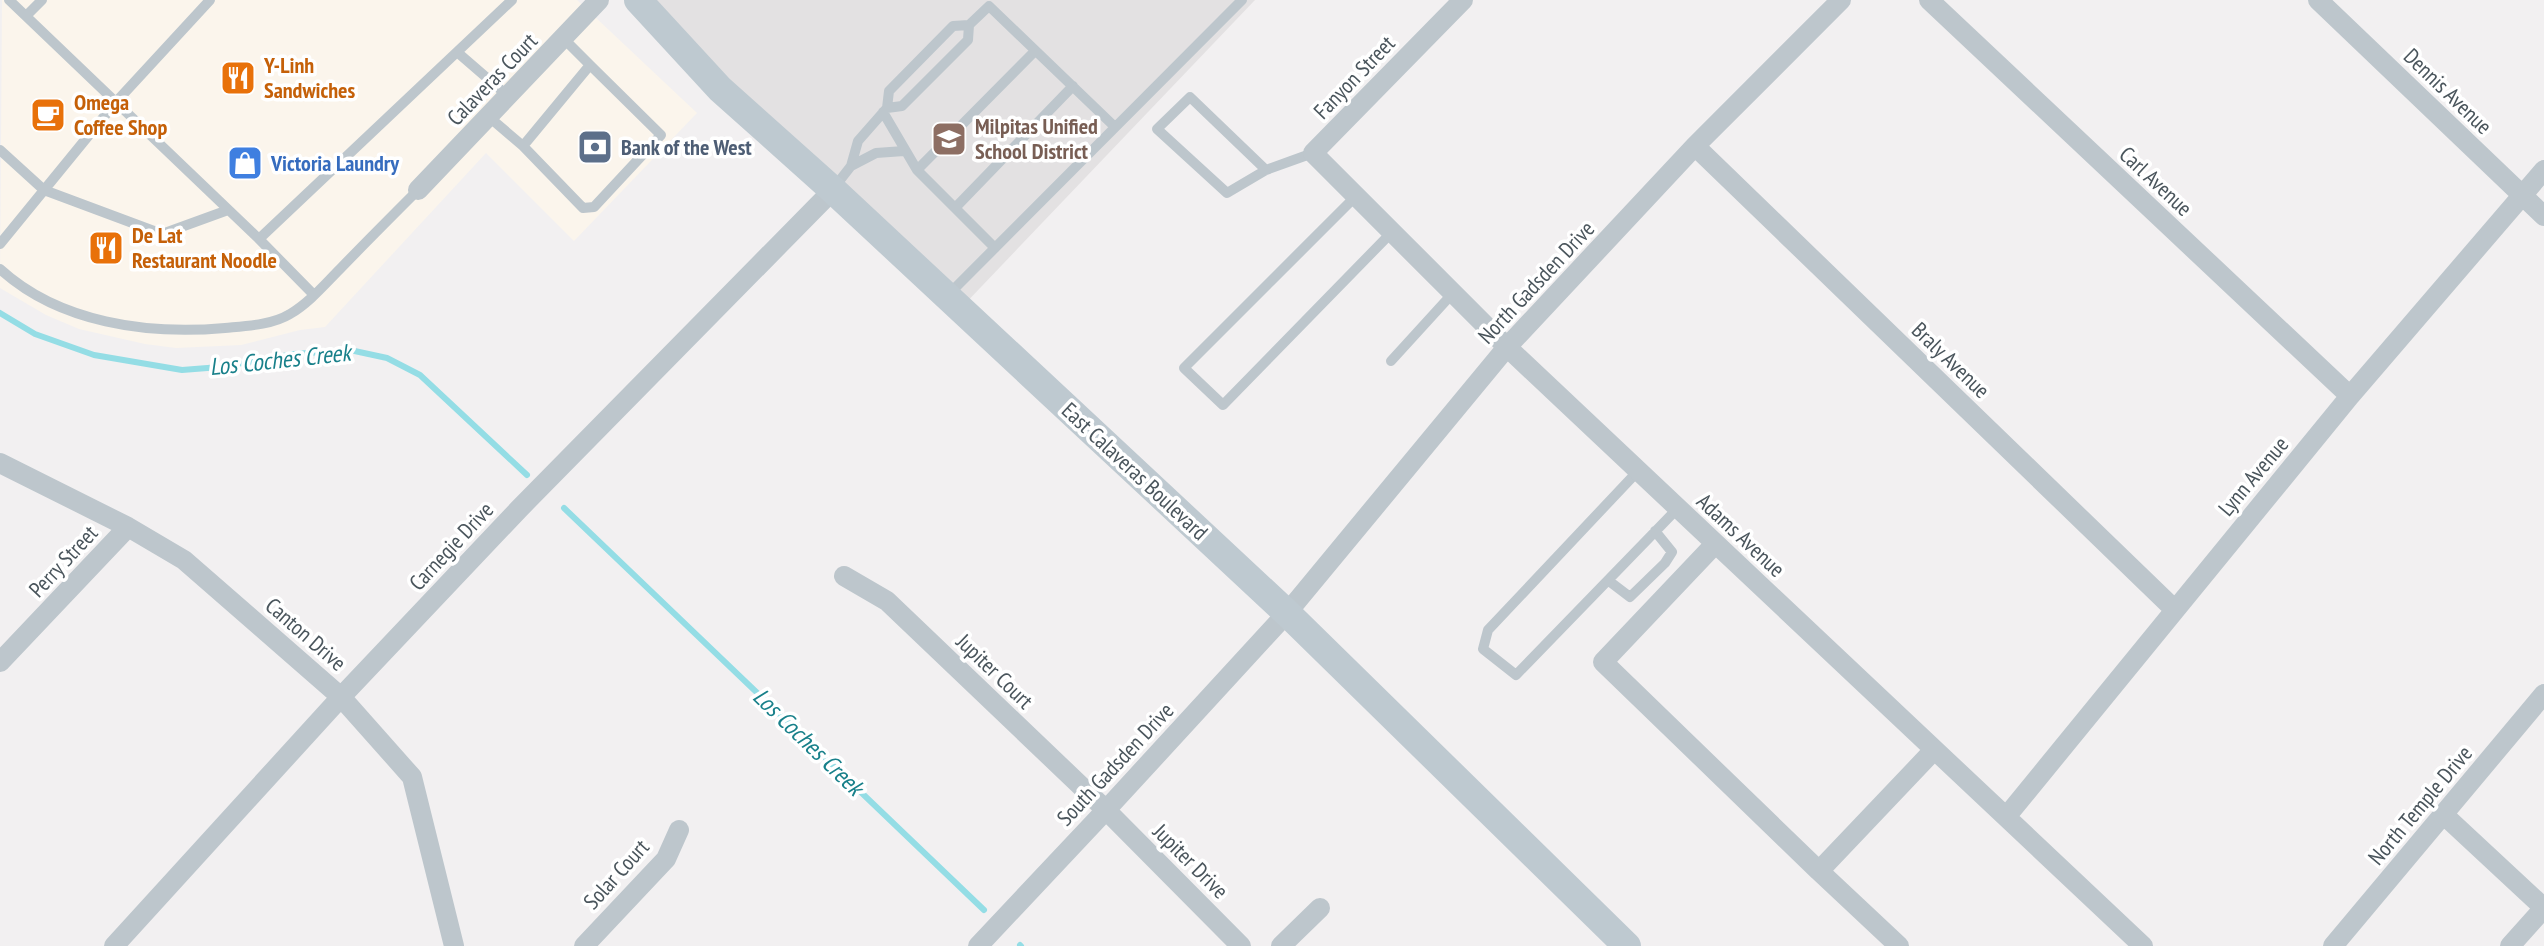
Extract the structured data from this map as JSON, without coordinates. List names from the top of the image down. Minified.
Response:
{"streets":{"main road":["East Calaveras Boulevard"],"street":["Fanyon Street","Calaveras Court","Dennis Avenue","Carl Avenue","North Gadsden Drive","Braly Avenue","Lynn Avenue","Adams Avenue","Carnegie Drive","Perry Street","Canton Drive","Jupiter Court","South Gadsden Drive","North Temple Drive","Jupiter Drive","Solar Court"]},"crossings":[["Fanyon Street","Adams Avenue"],["Dennis Avenue","Lynn Avenue"],["Carl Avenue","Lynn Avenue"],["North Gadsden Drive","Braly Avenue"],["North Gadsden Drive","East Calaveras Boulevard"],["North Gadsden Drive","Adams Avenue"],["North Gadsden Drive","South Gadsden Drive"],["Braly Avenue","Lynn Avenue"],["East Calaveras Boulevard","Carnegie Drive"],["East Calaveras Boulevard","South Gadsden Drive"],["Lynn Avenue","Adams Avenue"],["Carnegie Drive","Canton Drive"],["Perry Street","Canton Drive"],["Jupiter Court","South Gadsden Drive"],["Jupiter Court","Jupiter Drive"],["South Gadsden Drive","Jupiter Drive"]],"water":["Los Coches Creek"],"places":{"restaurant":["Y-Linh Sandwiches","De Lat Restaurant Noodle"],"cafe":["Omega Coffee Shop"],"school or university":["Milpitas Unified School District"],"bank":["Bank of the West"],"shop":["Victoria Laundry"]}}
